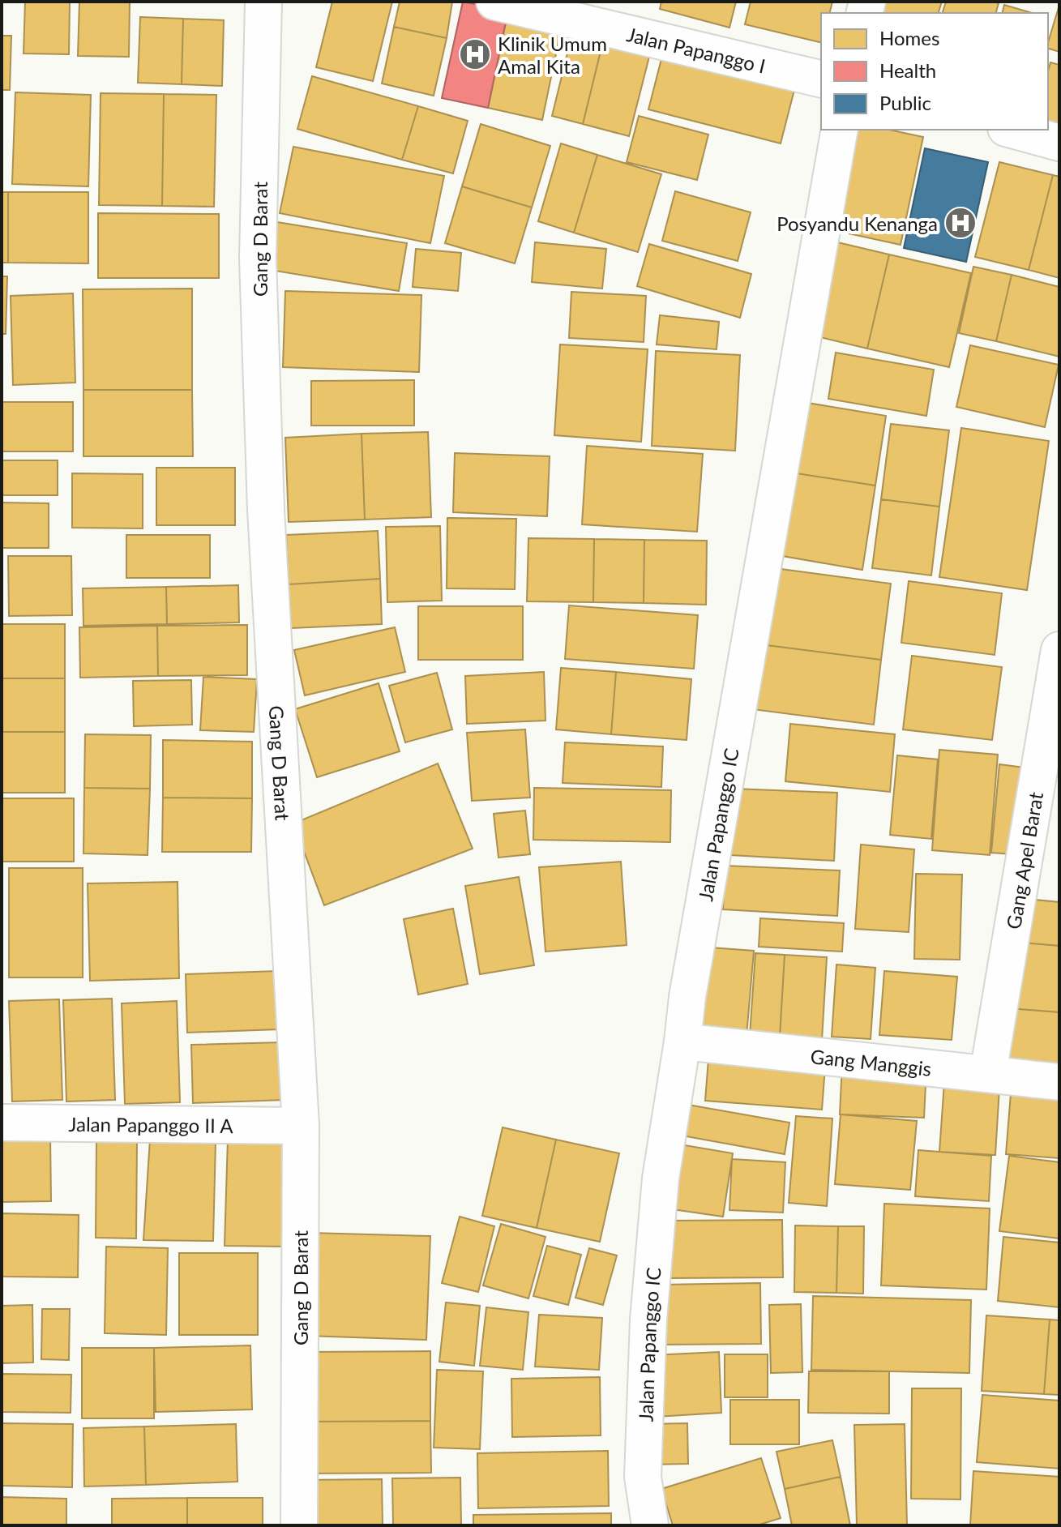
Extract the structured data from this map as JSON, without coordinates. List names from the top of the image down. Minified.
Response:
{"streets":{"street":["Jalan Papanggo I","Gang D Barat","Jalan Papanggo IC","Gang Apel Barat","Gang Manggis","Jalan Papanggo II A"]},"crossings":[["Gang D Barat","Jalan Papanggo II A"],["Jalan Papanggo IC","Gang Manggis"],["Gang Apel Barat","Gang Manggis"]],"places":{"hospital":["Klinik Umum Amal Kita","Posyandu Kenanga"]},"legend":["Homes","Health","Public"]}
